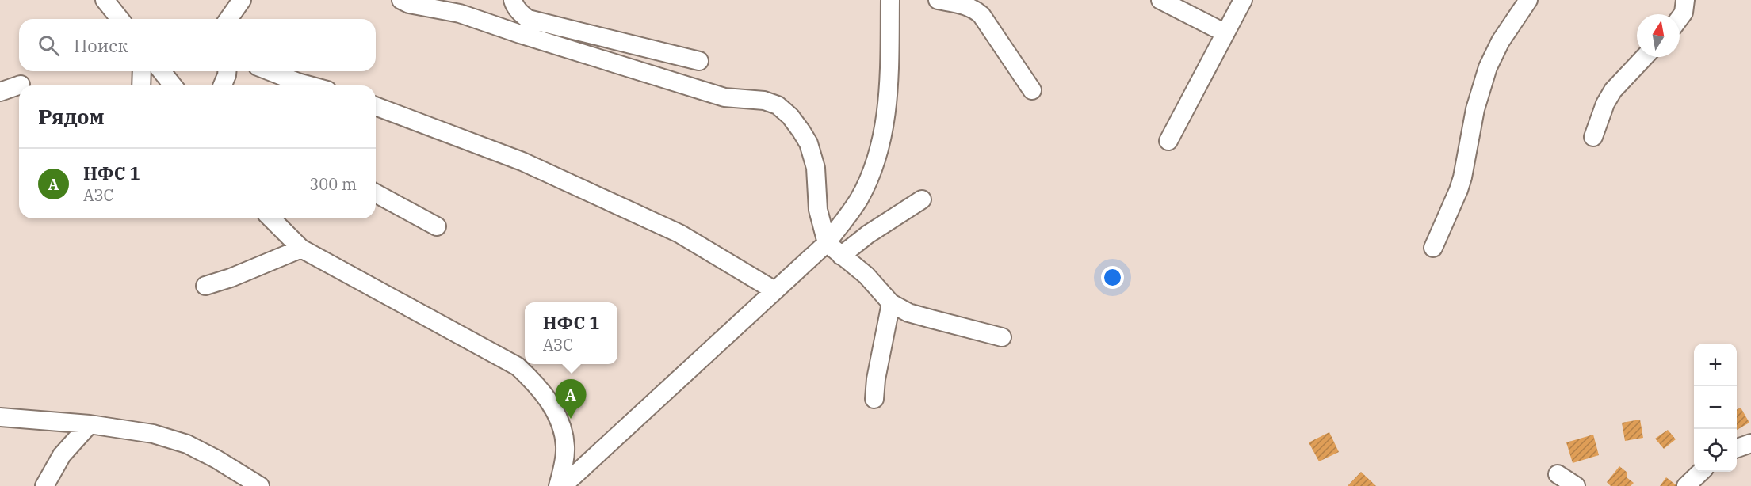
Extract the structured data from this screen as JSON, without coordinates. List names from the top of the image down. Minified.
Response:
{"north":"top","page":{"search":"Поиск","heading":"Рядом","list":[{"mark":"A","name":"НФС 1","note":"АЗС","value":"300 m"}],"popup":["НФС 1","АЗС"],"map_buttons":["+","−"],"pins":"A"}}
